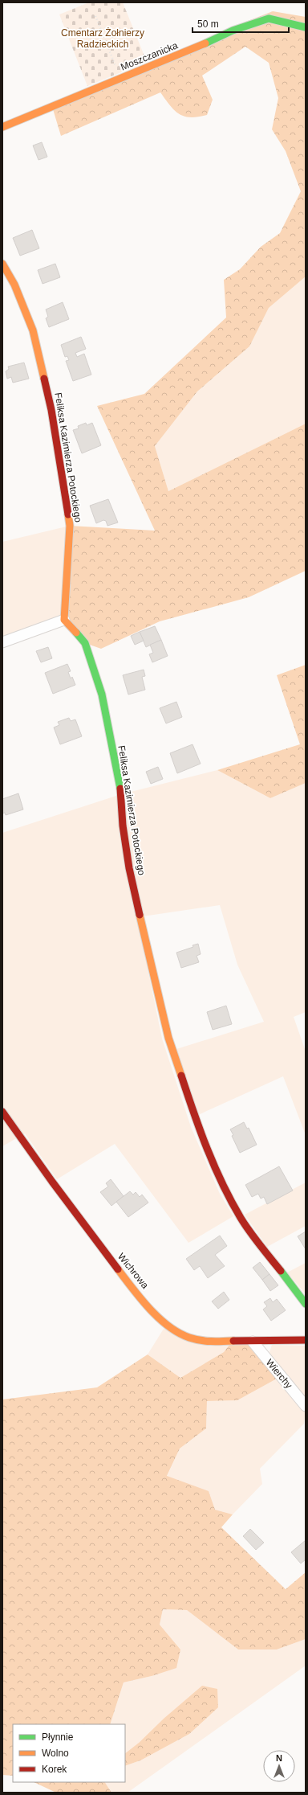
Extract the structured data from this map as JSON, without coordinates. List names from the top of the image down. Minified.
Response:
{"streets":{"street":["Moszczanicka","Feliksa Kazimierza Potockiego","Wichrowa","Wierchy"]},"crossings":[["Wichrowa","Wierchy"]],"parks":["Cmentarz Żołnierzy Radzieckich"],"legend":["Płynnie","Wolno","Korek"],"scale_bar":"50 m","north":"top"}
